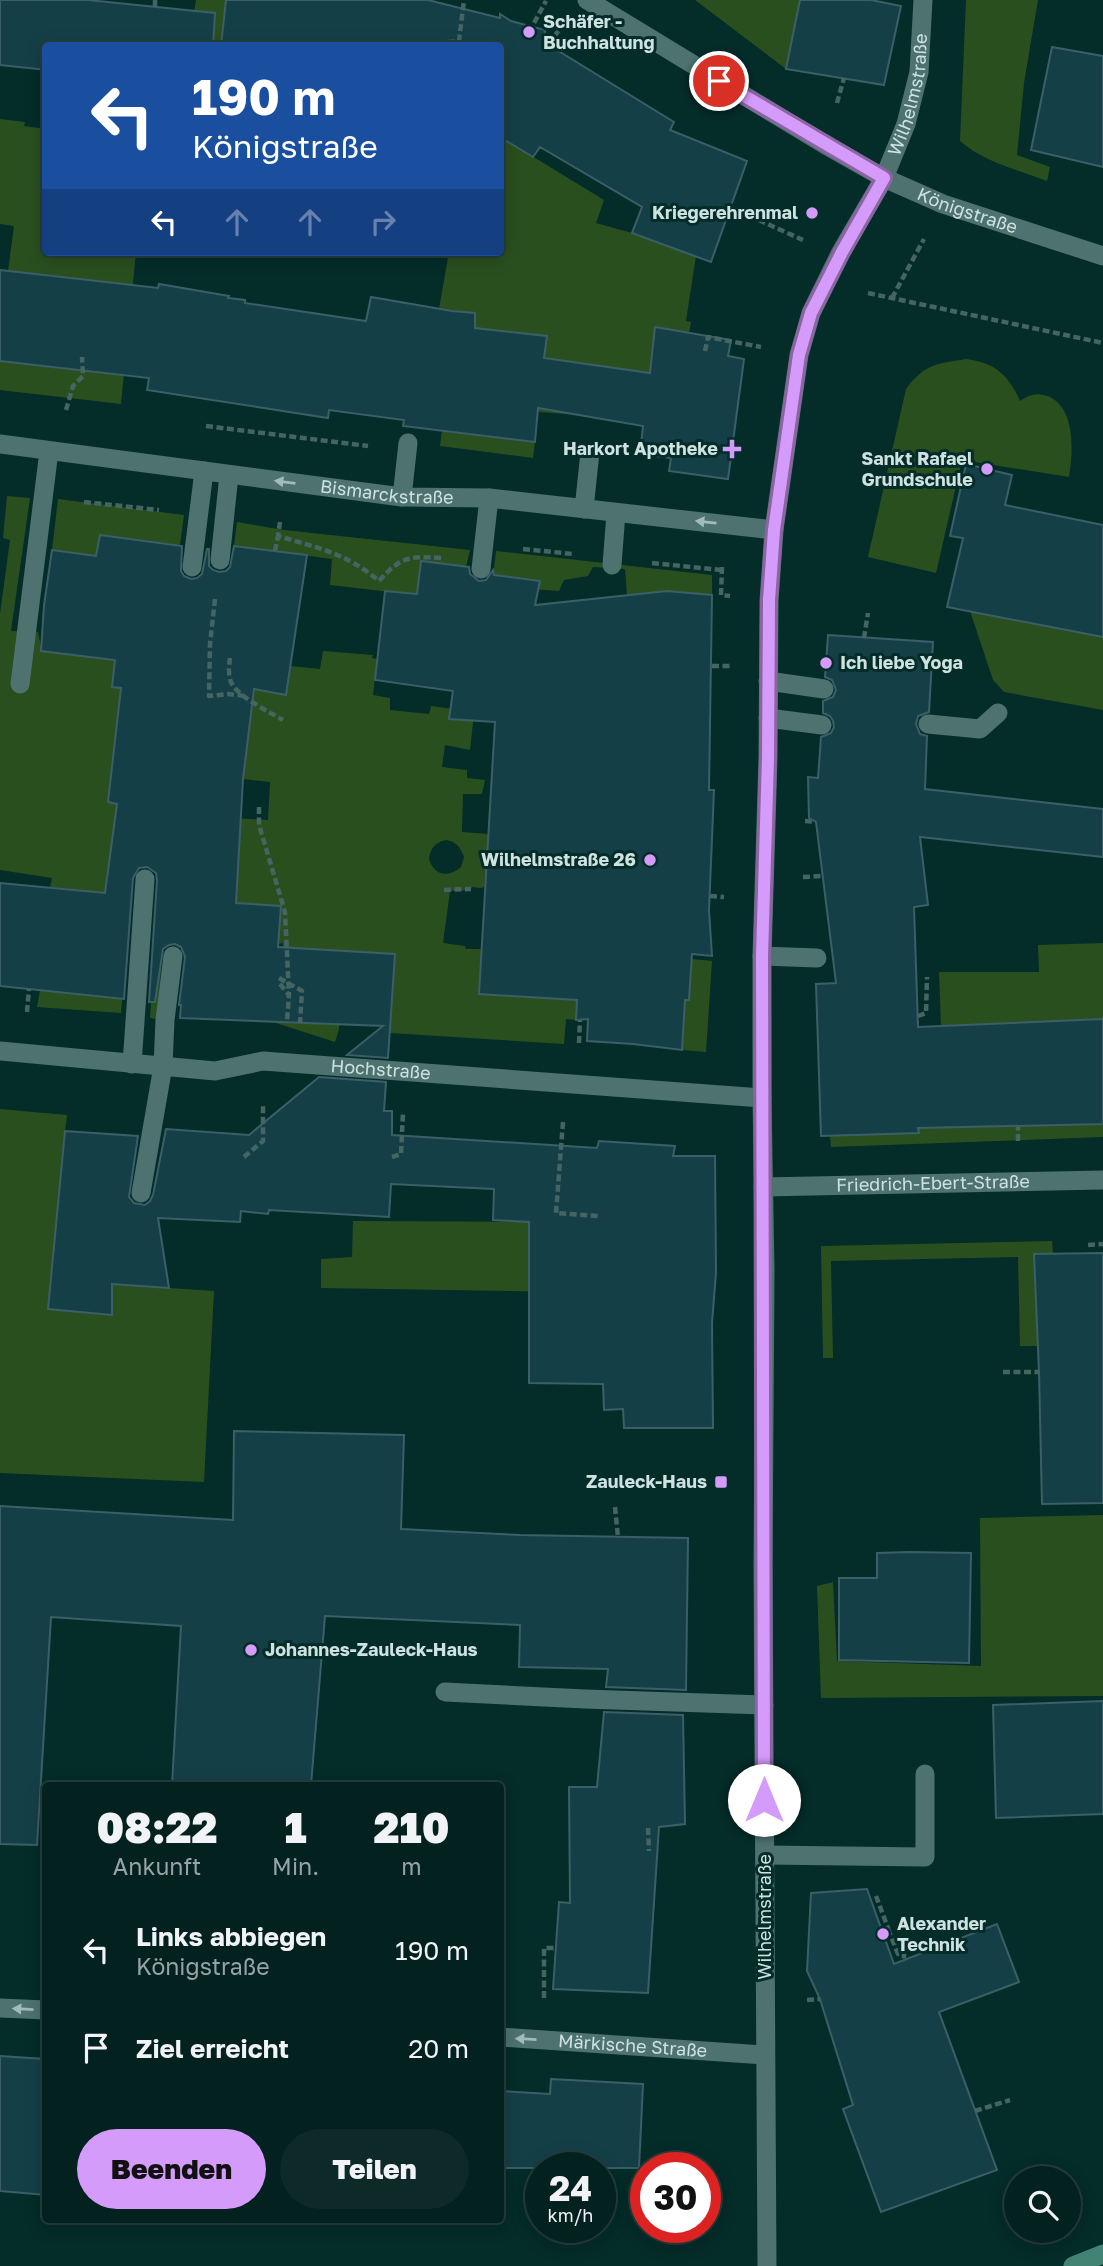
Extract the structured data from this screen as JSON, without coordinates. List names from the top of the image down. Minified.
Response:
{"streets":{"street":["Wilhelmstraße","Königstraße","Bismarckstraße","Hochstraße","Friedrich-Ebert-Straße","Märkische Straße"]},"crossings":[["Wilhelmstraße","Königstraße"],["Wilhelmstraße","Bismarckstraße"],["Wilhelmstraße","Hochstraße"],["Wilhelmstraße","Friedrich-Ebert-Straße"],["Wilhelmstraße","Märkische Straße"]],"one_way":["Bismarckstraße"],"places":{"other":["Schäfer - Buchhaltung","Kriegerehrenmal","Sankt Rafael Grundschule","Ich liebe Yoga","Wilhelmstraße 26","Johannes-Zauleck-Haus","Alexander Technik"],"health":["Harkort Apotheke"],"transit":["Zauleck-Haus"]},"page":{"turn":["190 m","Königstraße"],"eta":["08:22","Ankunft","1","Min.","210","m"],"list":[{"name":"Links abbiegen","note":"Königstraße","value":"190 m"},{"name":"Ziel erreicht","value":"20 m"}],"buttons":["Beenden","Teilen"],"speed":"24 km/h","limit":"30"}}
